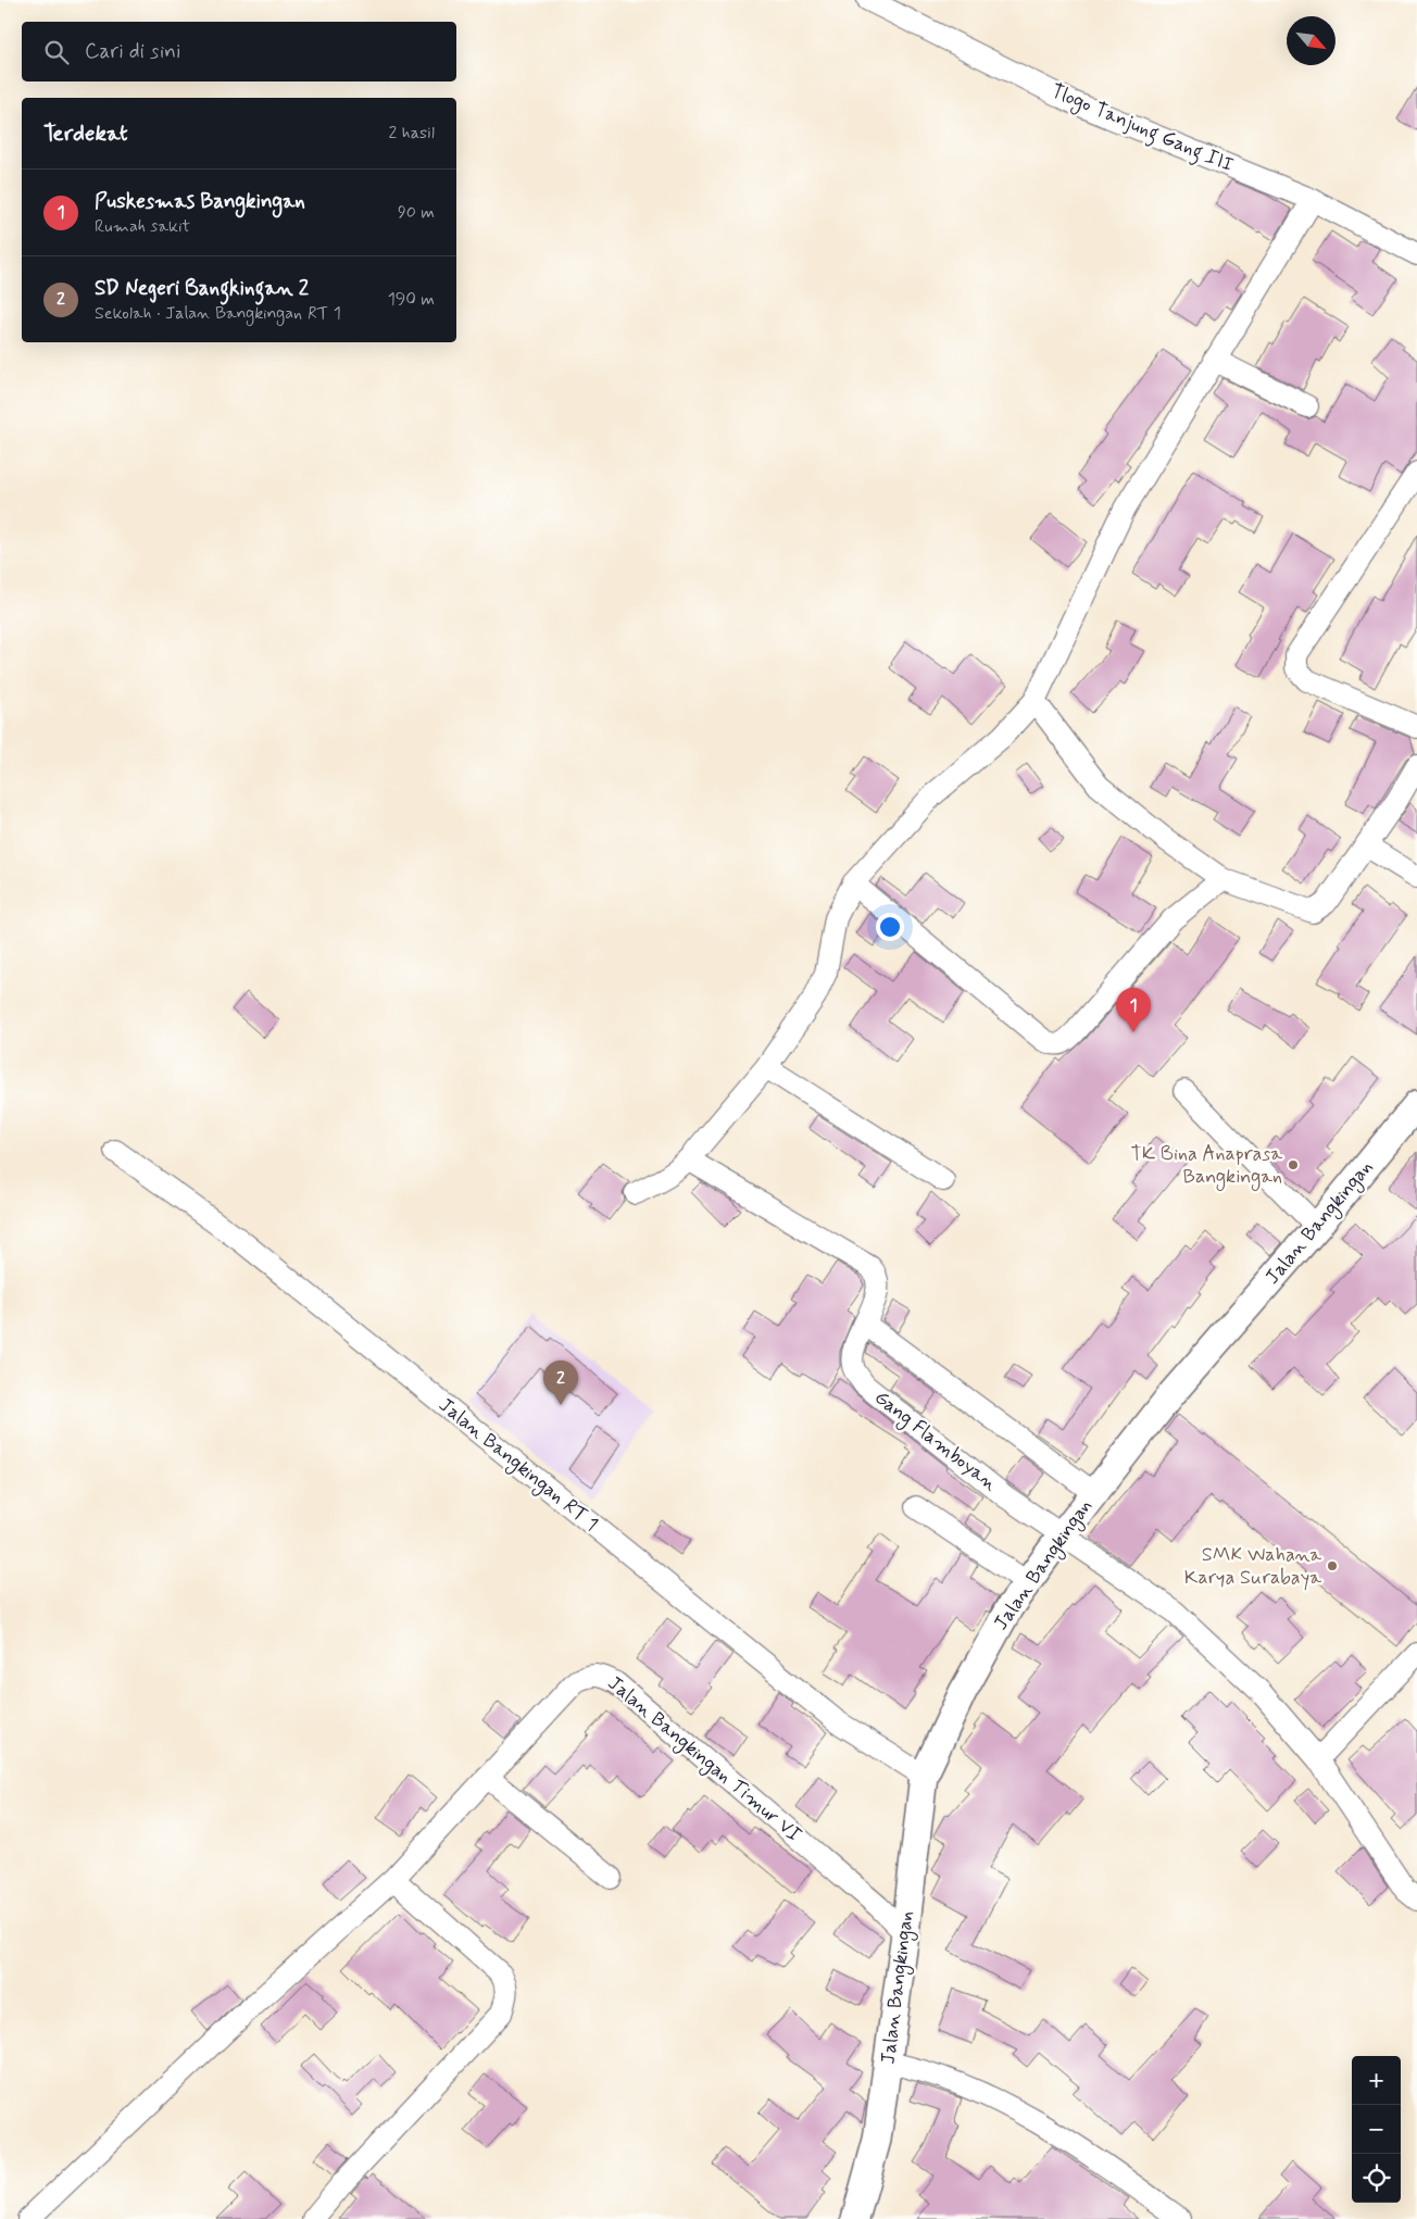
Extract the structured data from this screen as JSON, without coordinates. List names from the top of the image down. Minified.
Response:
{"streets":{"street":["Tlogo Tanjung Gang III","Jalan Bangkingan","Gang Flamboyan","Jalan Bangkingan RT 1","Jalan Bangkingan Timur VI"]},"crossings":[["Jalan Bangkingan","Gang Flamboyan"],["Jalan Bangkingan","Jalan Bangkingan RT 1"],["Jalan Bangkingan","Jalan Bangkingan Timur VI"]],"places":["TK Bina Anaprasa Bangkingan","SMK Wahana Karya Surabaya"],"north":"bottom right","page":{"search":"Cari di sini","heading":["Terdekat","2 hasil"],"list":[{"mark":"1","name":"Puskesmas Bangkingan","note":"Rumah sakit","value":"90 m"},{"mark":"2","name":"SD Negeri Bangkingan 2","note":"Sekolah · Jalan Bangkingan RT 1","value":"190 m"}],"pins":["1","2"],"map_buttons":["+","−"]}}
